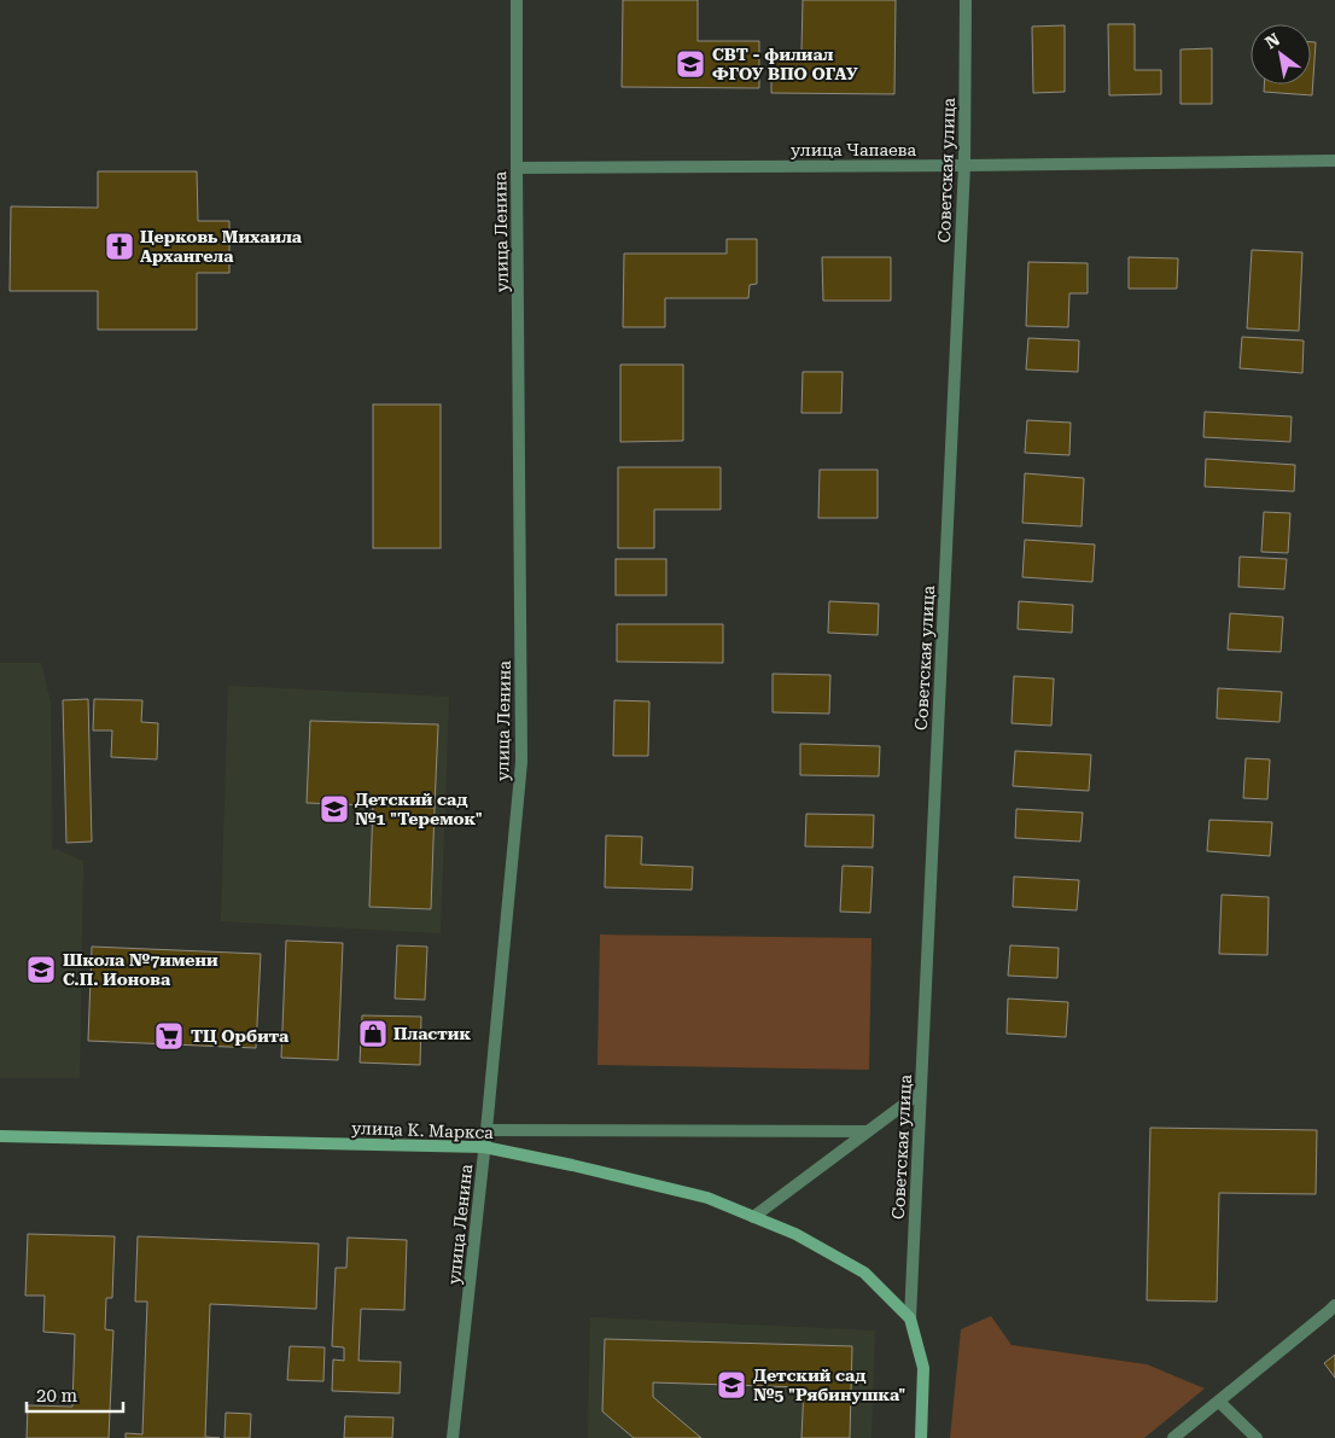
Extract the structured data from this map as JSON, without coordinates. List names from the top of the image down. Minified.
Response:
{"streets":{"main road":["улица К. Маркса"],"street":["улица Чапаева","Советская улица","улица Ленина"]},"crossings":[["улица Чапаева","Советская улица"],["улица Чапаева","улица Ленина"],["Советская улица","улица К. Маркса"],["улица Ленина","улица К. Маркса"]],"places":{"school or university":["СВТ - филиал ФГОУ ВПО ОГАУ","Детский сад №1 \"Теремок\"","Школа №7имени С.П. Ионова","Детский сад №5 \"Рябинушка\""],"church":["Церковь Михаила Архангела"],"shop":["Пластик"],"supermarket":["ТЦ Орбита"]},"scale_bar":"20 m","north":"top left"}
